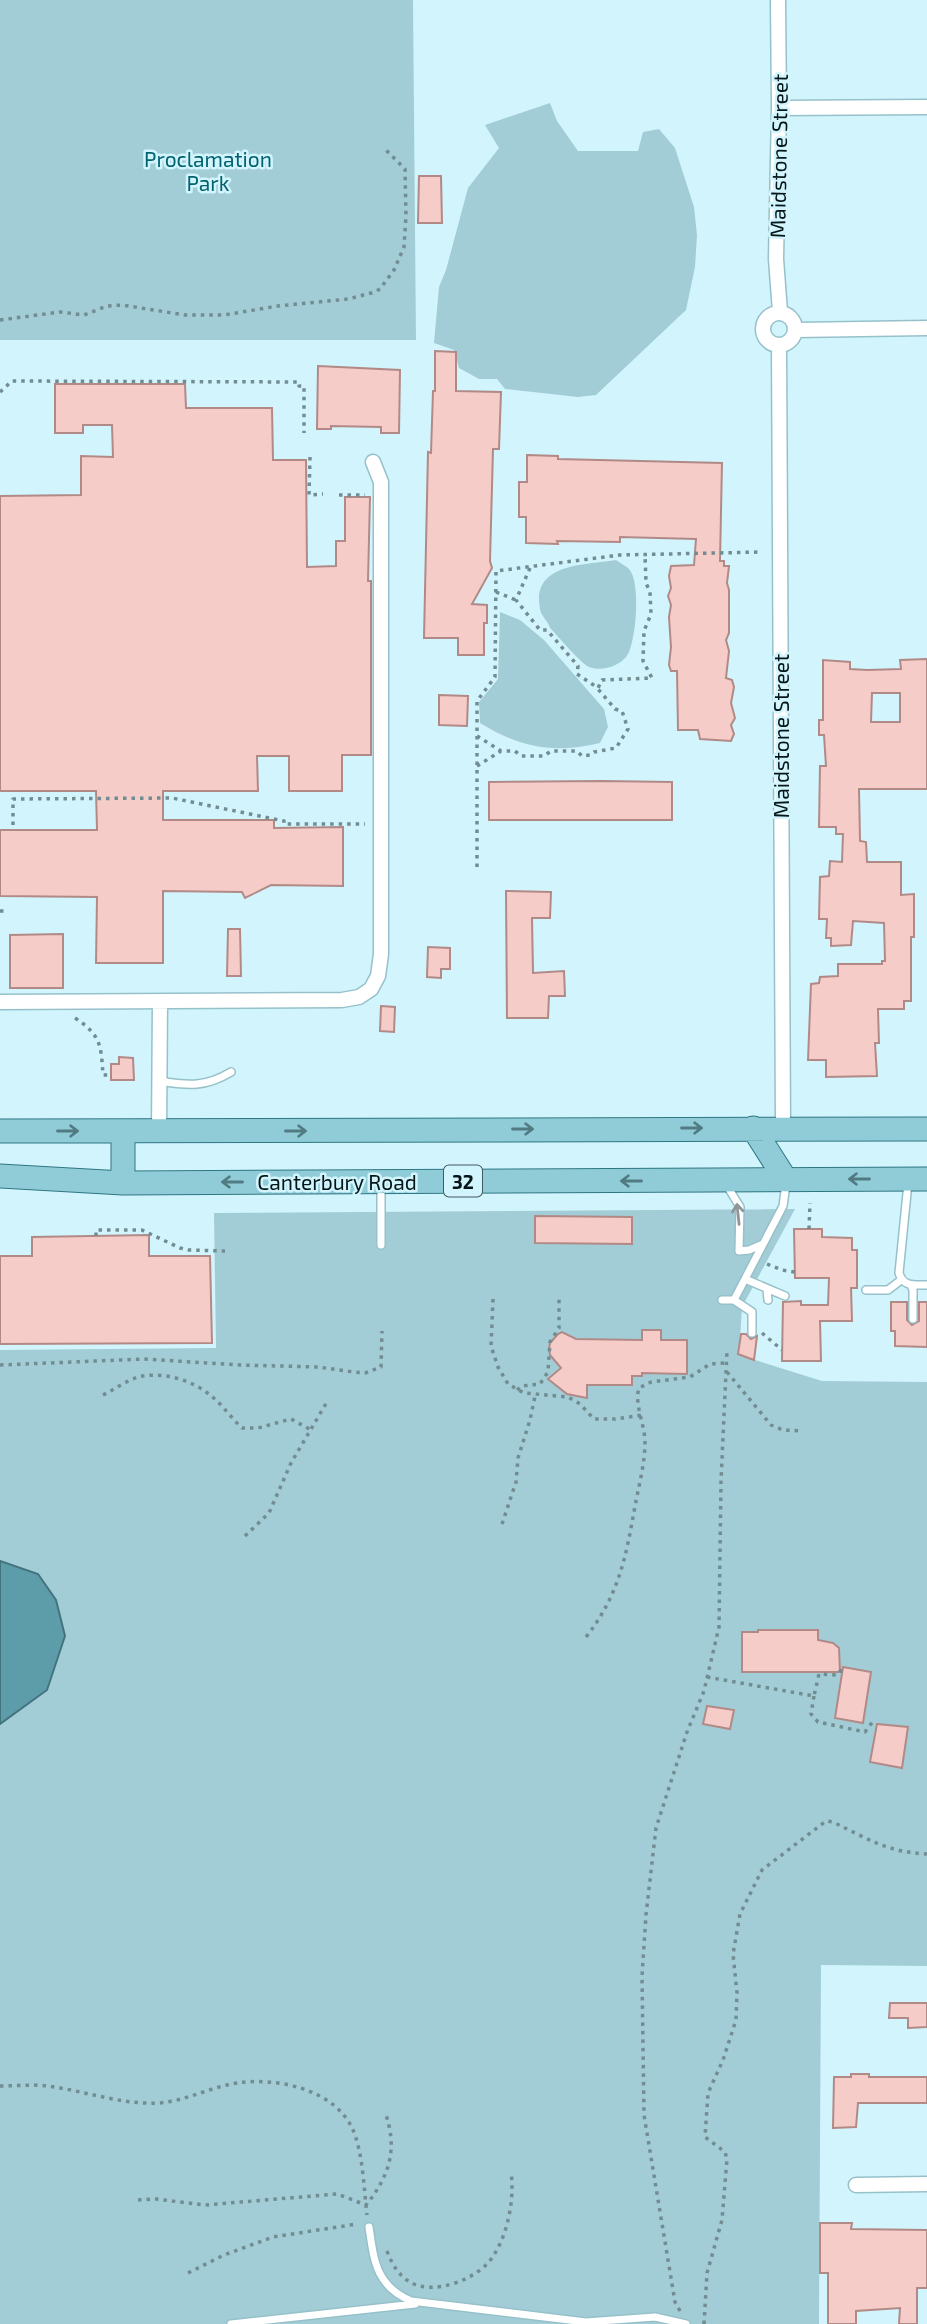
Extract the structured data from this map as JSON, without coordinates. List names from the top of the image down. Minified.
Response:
{"streets":{"main road":["Canterbury Road","32"],"street":["Maidstone Street"]},"parks":["Proclamation Park"]}
